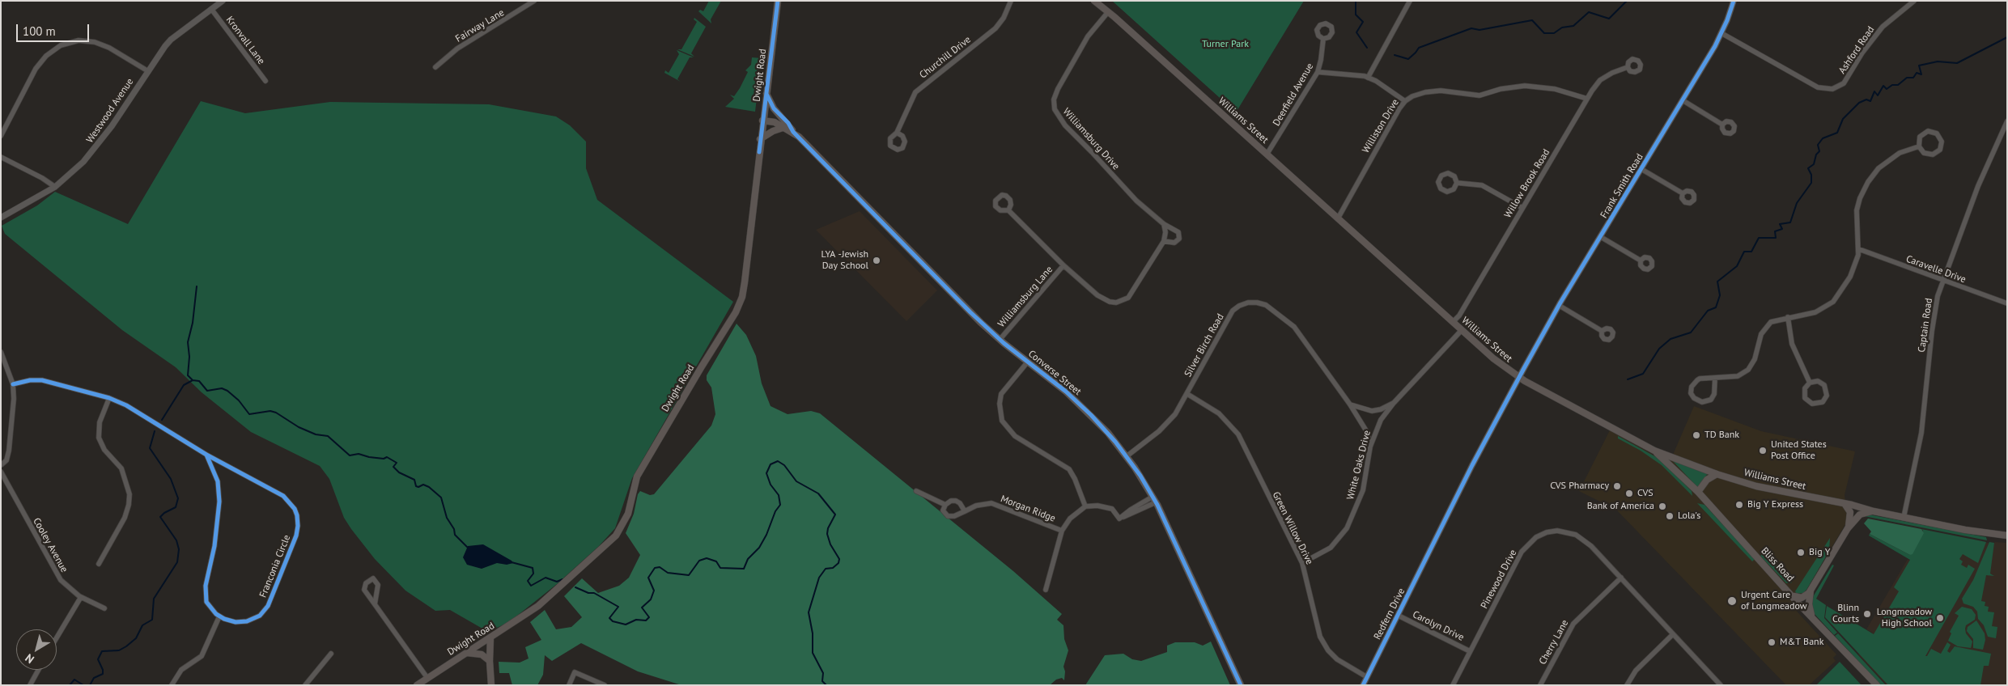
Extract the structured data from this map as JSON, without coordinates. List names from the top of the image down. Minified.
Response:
{"streets":{"main road":["Dwight Road","Williams Street","Converse Street","Bliss Road"],"street":["Fairway Lane","Kronvall Lane","Ashford Road","Churchill Drive","Deerfield Avenue","Westwood Avenue","Williston Drive","Williamsburg Drive","Willow Brook Road","Frank Smith Road","Caravelle Drive","Williamsburg Lane","Captain Road","Silver Birch Road","White Oaks Drive","Morgan Ridge","Green Willow Drive","Cooley Avenue","Franconia Circle","Pinewood Drive","Redfern Drive","Carolyn Drive","Cherry Lane"]},"crossings":[["Kronvall Lane","Westwood Avenue"],["Ashford Road","Frank Smith Road"],["Dwight Road","Converse Street"],["Deerfield Avenue","Williams Street"],["Williams Street","Williston Drive"],["Williams Street","Williamsburg Drive"],["Williams Street","Willow Brook Road"],["Williams Street","Frank Smith Road"],["Williams Street","Captain Road"],["Williams Street","White Oaks Drive"],["Williams Street","Bliss Road"],["Williams Street","Redfern Drive"],["Williston Drive","Willow Brook Road"],["Frank Smith Road","Redfern Drive"],["Caravelle Drive","Captain Road"],["Williamsburg Lane","Converse Street"],["Silver Birch Road","Converse Street"],["Silver Birch Road","White Oaks Drive"],["Silver Birch Road","Green Willow Drive"],["White Oaks Drive","Green Willow Drive"],["Green Willow Drive","Redfern Drive"],["Pinewood Drive","Carolyn Drive"],["Pinewood Drive","Cherry Lane"],["Redfern Drive","Carolyn Drive"]],"parks":["Turner Park"],"places":["LYA -Jewish Day School","TD Bank","United States Post Office","CVS Pharmacy","CVS","Big Y Express","Bank of America","Lola's","Big Y","Urgent Care of Longmeadow","Blinn Courts","Longmeadow High School","M&T Bank"],"scale_bar":"100 m","north":"bottom left"}
